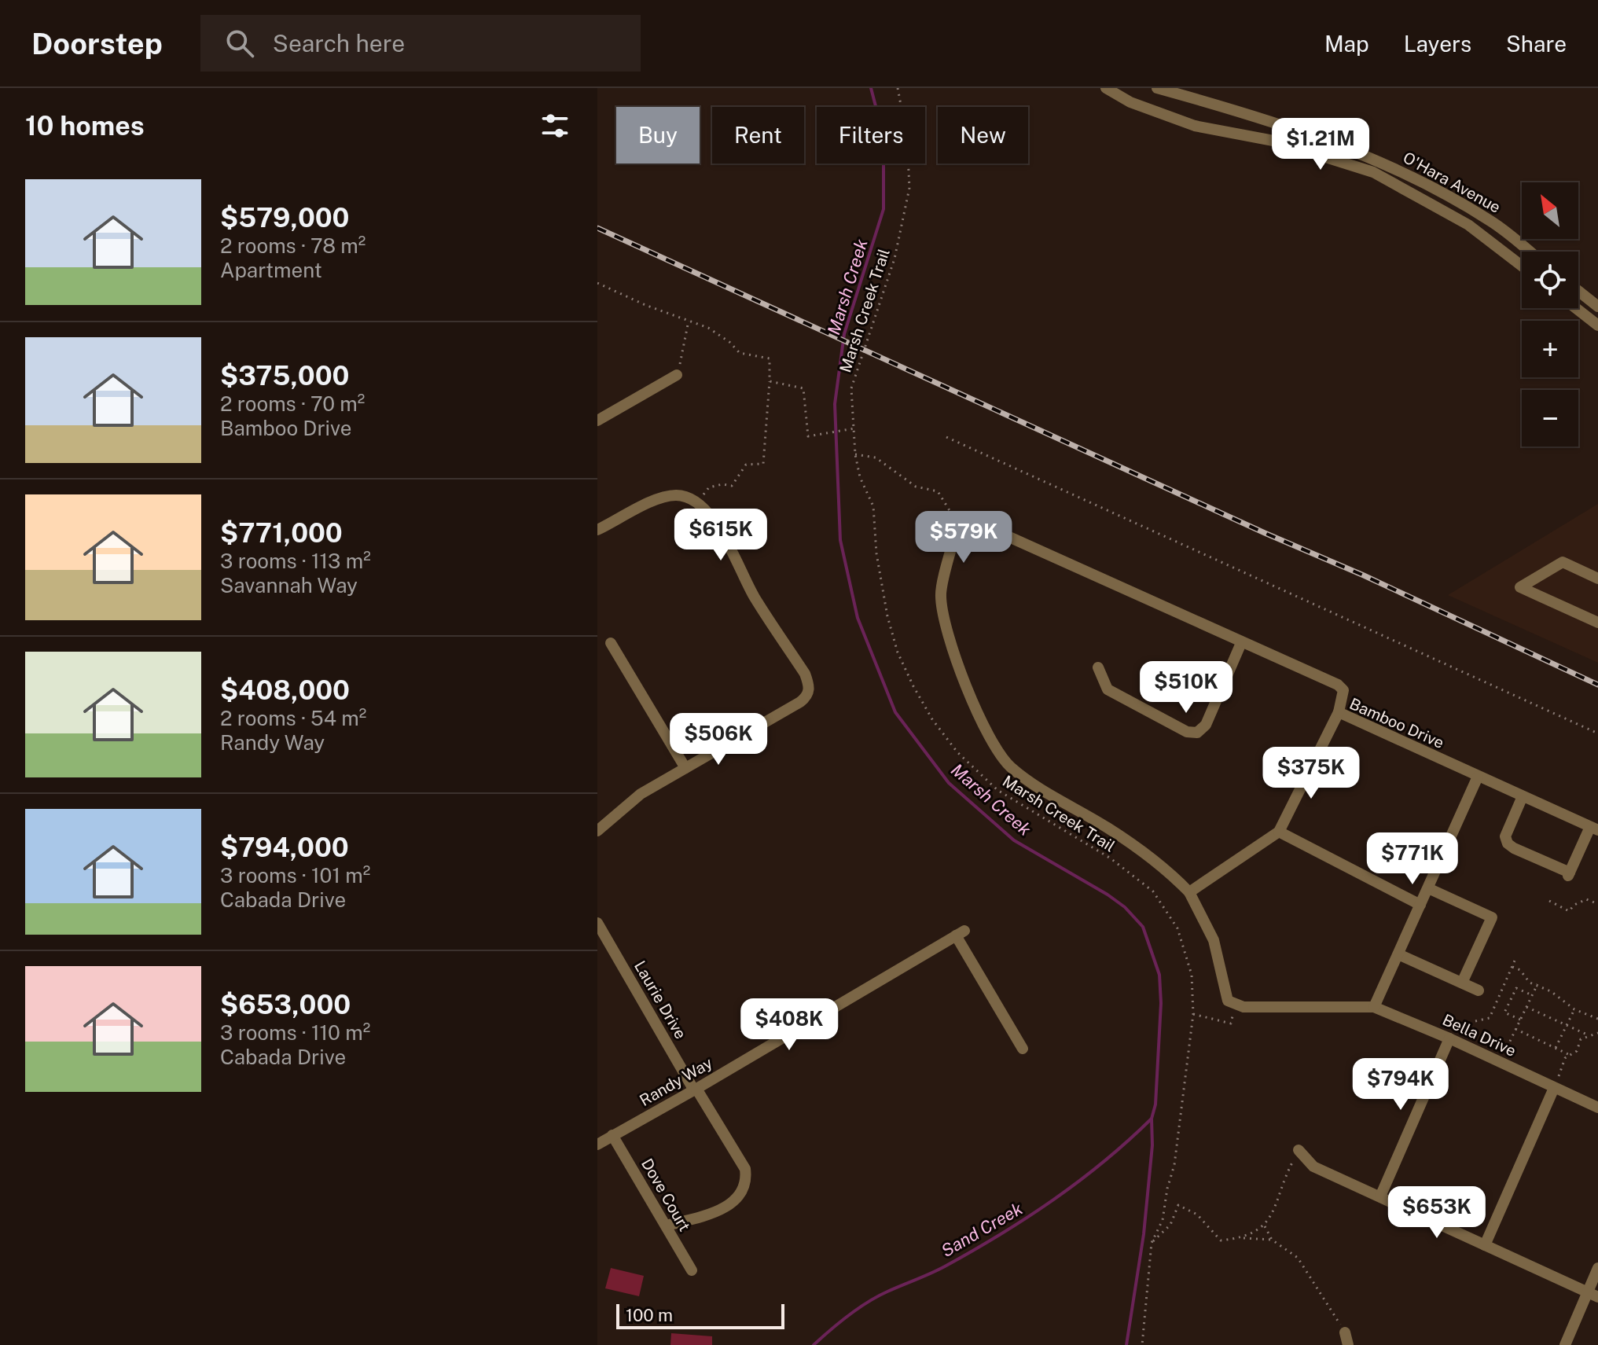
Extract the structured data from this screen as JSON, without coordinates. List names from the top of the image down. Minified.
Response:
{"streets":{"street":["O'Hara Avenue","Bamboo Drive","Laurie Drive","Bella Drive","Randy Way","Dove Court"],"path":["Marsh Creek Trail"]},"crossings":[["Laurie Drive","Randy Way"],["Laurie Drive","Dove Court"],["Randy Way","Dove Court"]],"water":["Marsh Creek","Sand Creek"],"scale_bar":"100 m","north":"top left","page":{"header":"Doorstep","search":"Search here","nav":["Map","Layers","Share"],"heading":"10 homes","chip":["Buy","Rent","Filters","New"],"price":["$1.21M","$615K","$579K","$510K","$506K","$375K","$771K","$408K","$794K","$653K"],"list":[{"name":"$579,000","note":"2 rooms · 78 m² · Apartment"},{"name":"$375,000","note":"2 rooms · 70 m² · Bamboo Drive"},{"name":"$771,000","note":"3 rooms · 113 m² · Savannah Way"},{"name":"$408,000","note":"2 rooms · 54 m² · Randy Way"},{"name":"$794,000","note":"3 rooms · 101 m² · Cabada Drive"},{"name":"$653,000","note":"3 rooms · 110 m² · Cabada Drive"}],"map_buttons":["+","−"],"scale":"100 m"}}
